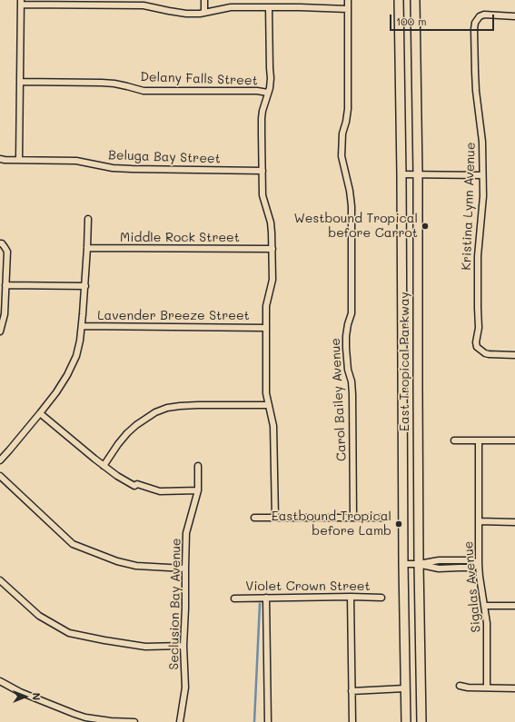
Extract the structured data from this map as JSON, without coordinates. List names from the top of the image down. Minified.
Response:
{"streets":{"main road":["East Tropical Parkway"],"street":["Delany Falls Street","Beluga Bay Street","Kristina Lynn Avenue","Middle Rock Street","Lavender Breeze Street","Carol Bailey Avenue","Violet Crown Street","Sigalas Avenue","Seclusion Bay Avenue"]},"places":["Westbound Tropical before Carrot","Eastbound Tropical before Lamb"],"scale_bar":"100 m","north":"right"}
